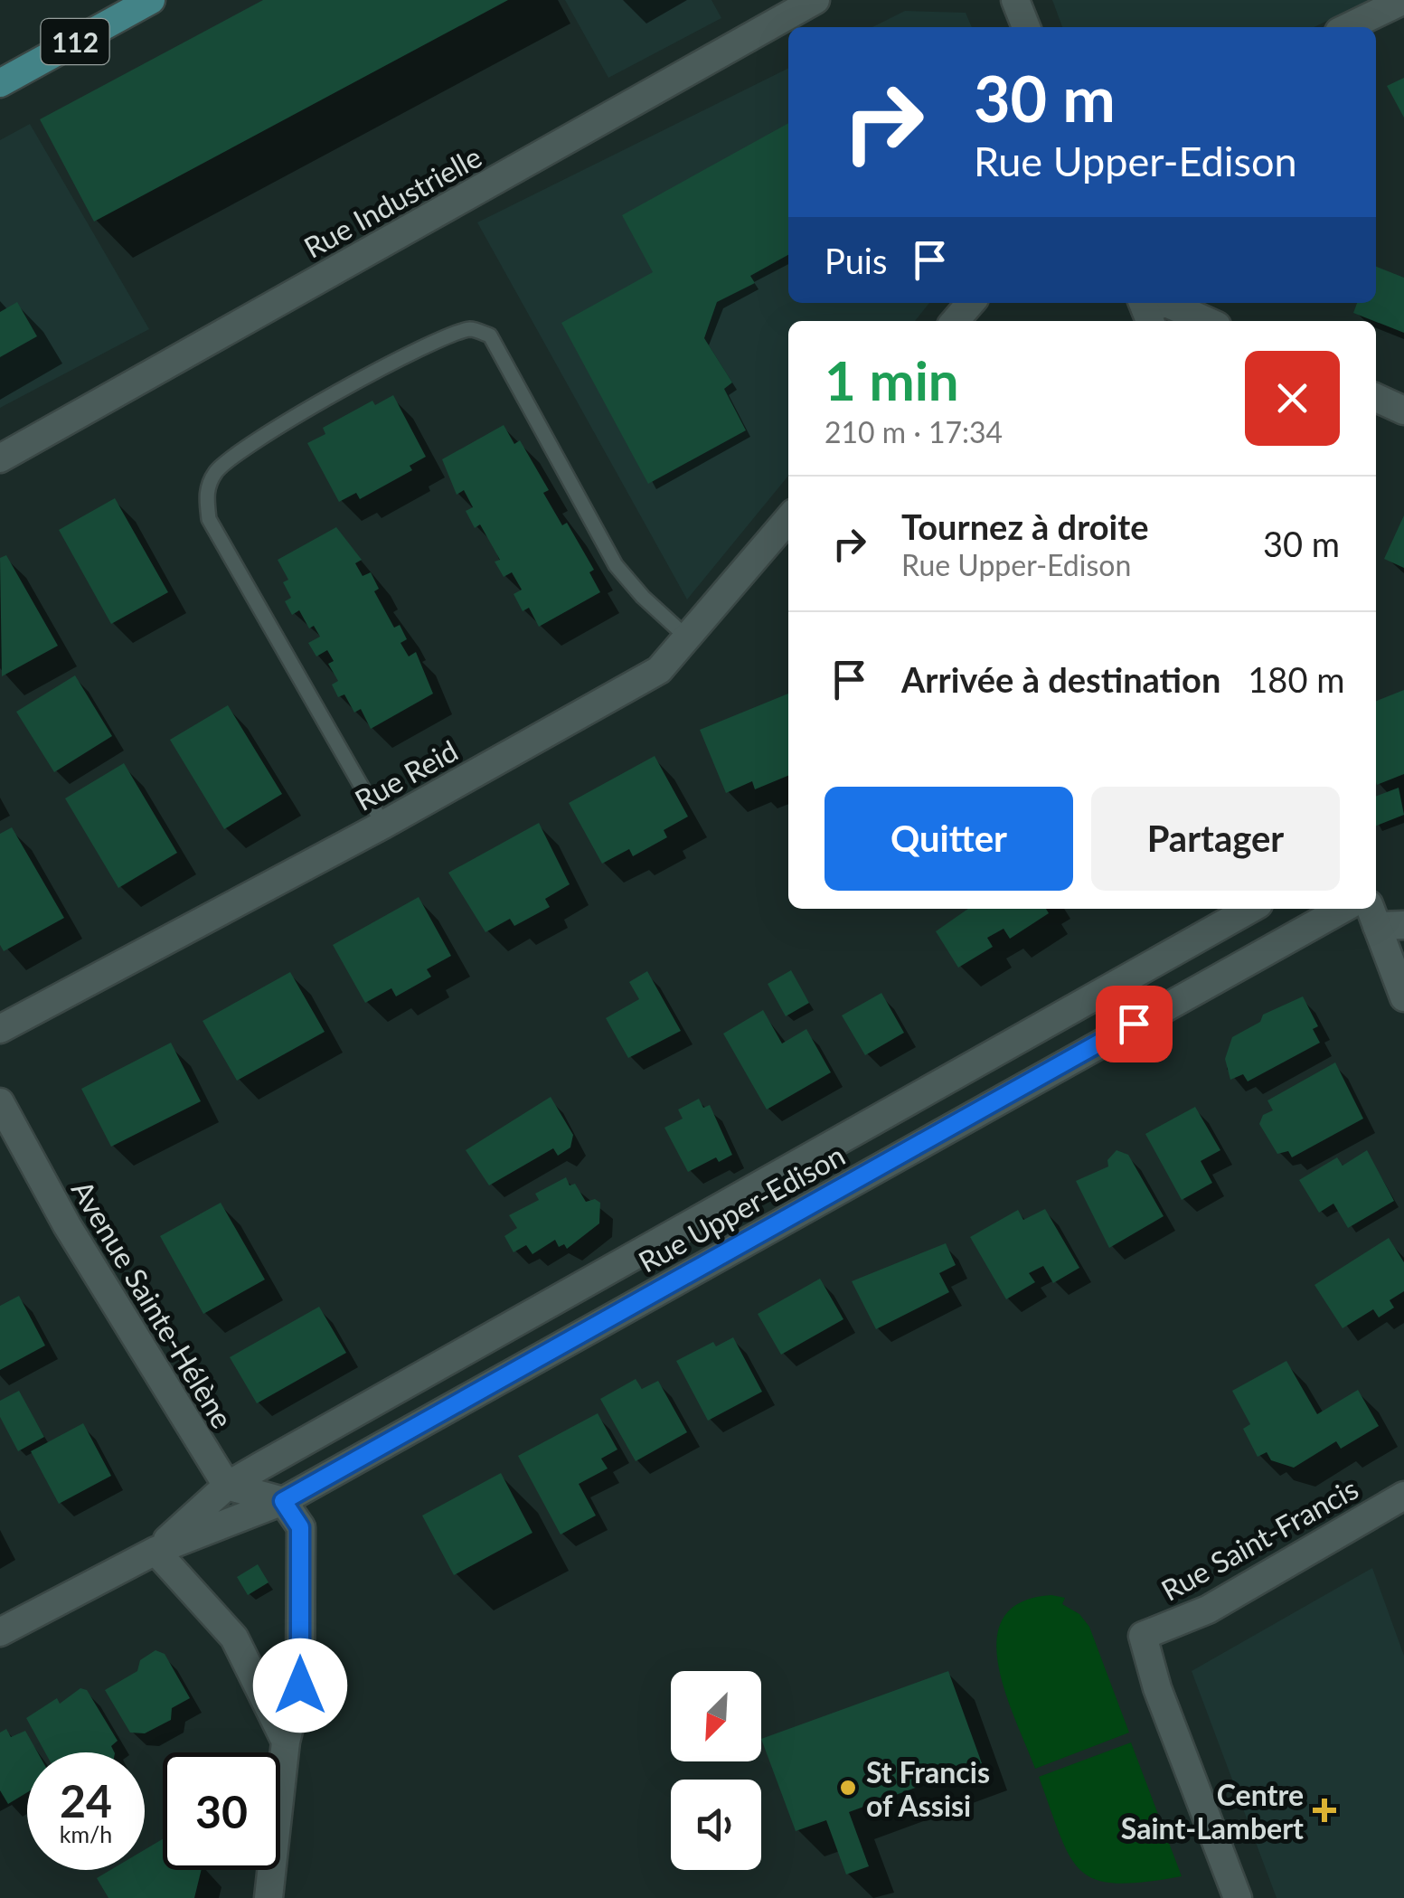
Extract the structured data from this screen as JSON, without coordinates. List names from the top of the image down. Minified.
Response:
{"streets":{"main road":["112"],"street":["Rue Industrielle","Rue Reid","Rue Upper-Edison","Avenue Sainte-Hélène","Rue Saint-Francis"]},"crossings":[["Rue Upper-Edison","Avenue Sainte-Hélène"]],"places":{"other":["St Francis of Assisi"],"health":["Centre Saint-Lambert"]},"north":"bottom left","page":{"turn":["30 m","Rue Upper-Edison"],"then":"Puis","heading":["1 min","210 m · 17:34"],"list":[{"name":"Tournez à droite","note":"Rue Upper-Edison","value":"30 m"},{"name":"Arrivée à destination","value":"180 m"}],"buttons":["Quitter","Partager"],"speed":"24 km/h","limit":"30"}}
